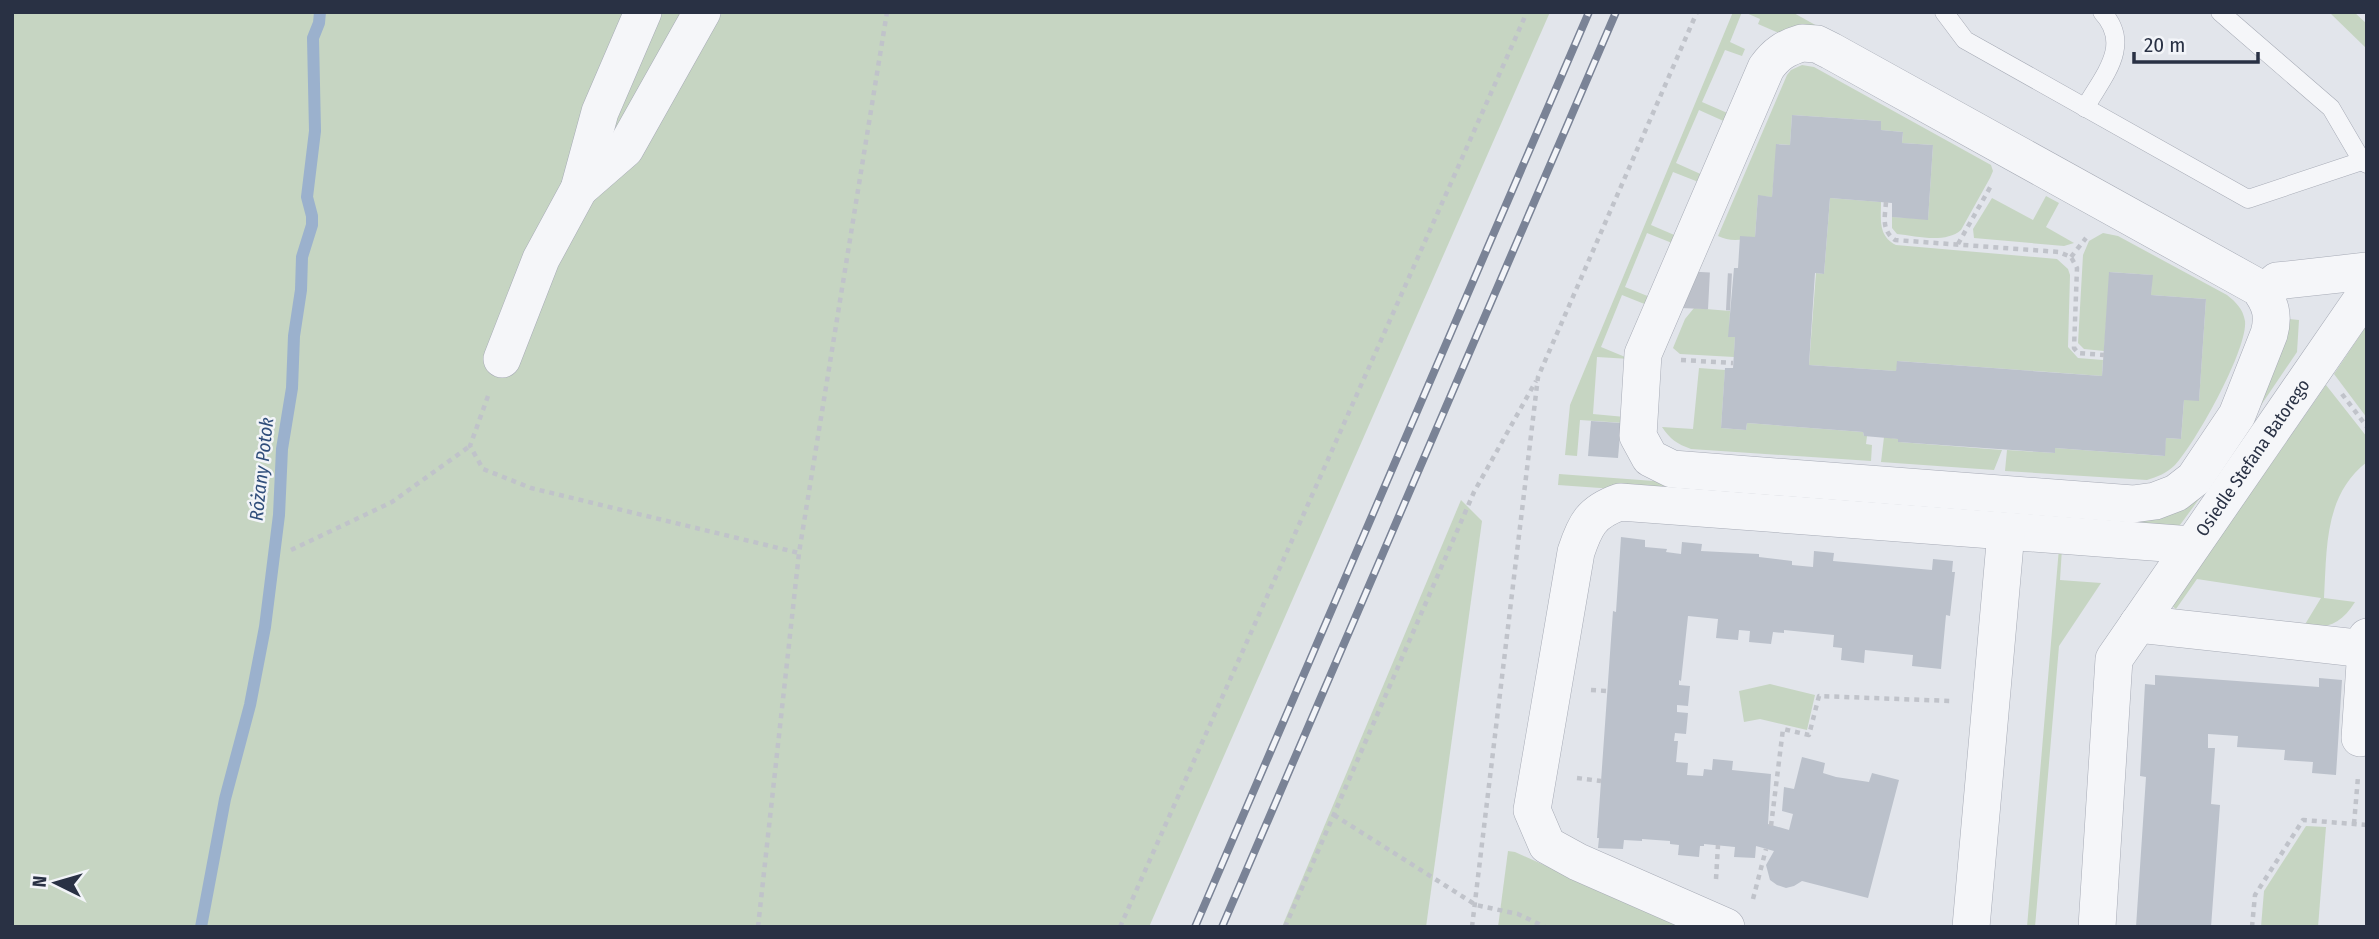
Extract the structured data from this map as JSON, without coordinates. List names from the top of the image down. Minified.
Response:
{"streets":{"street":["Osiedle Stefana Batorego"]},"water":["Różany Potok"],"scale_bar":"20 m","north":"left"}
